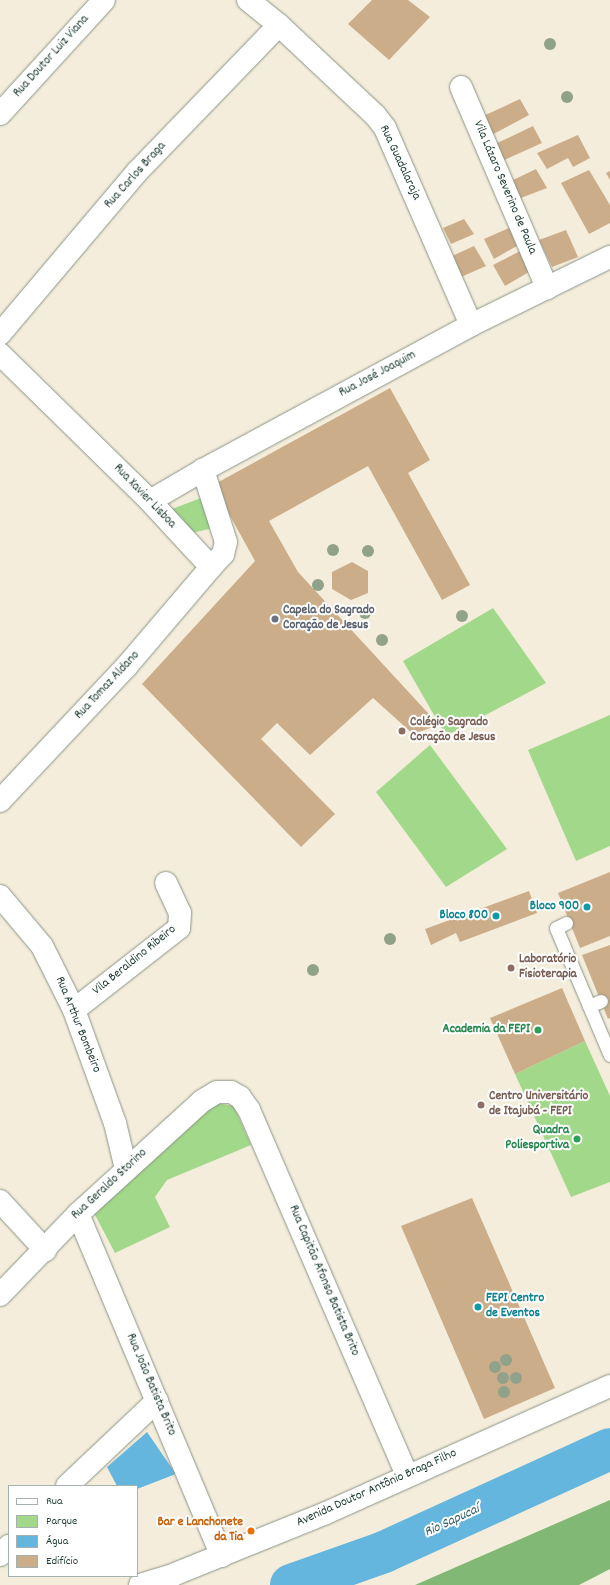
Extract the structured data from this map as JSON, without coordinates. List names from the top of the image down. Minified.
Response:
{"streets":{"street":["Rua Doutor Luiz Viana","Rua Guadalaraja","Rua Carlos Braga","Vila Lázaro Severino de Paula","Rua José Joaquim","Rua Xavier Lisboa","Rua Tomaz Aldano","Vila Beraldino Ribeiro","Rua Arthur Bombeiro","Rua Geraldo Storino","Rua Capitão Afonso Batista Brito","Rua João Batista Brito","Avenida Doutor Antônio Braga Filho"]},"crossings":[["Rua Guadalaraja","Rua Carlos Braga"],["Rua Guadalaraja","Rua José Joaquim"],["Vila Lázaro Severino de Paula","Rua José Joaquim"],["Rua José Joaquim","Rua Xavier Lisboa"],["Rua Xavier Lisboa","Rua Tomaz Aldano"],["Vila Beraldino Ribeiro","Rua Arthur Bombeiro"],["Rua Arthur Bombeiro","Rua Geraldo Storino"],["Rua Geraldo Storino","Rua Capitão Afonso Batista Brito"],["Rua Geraldo Storino","Rua João Batista Brito"],["Rua Capitão Afonso Batista Brito","Avenida Doutor Antônio Braga Filho"],["Rua João Batista Brito","Avenida Doutor Antônio Braga Filho"]],"water":["Rio Sapucaí"],"places":["Capela do Sagrado Coração de Jesus","Colégio Sagrado Coração de Jesus","Bloco 900","Bloco 800","Laboratório Fisioterapia","Academia da FEPI","Centro Universitário de Itajubá - FEPI","Quadra Poliesportiva","FEPI Centro de Eventos","Bar e Lanchonete da Tia"],"legend":["Rua","Parque","Água","Edifício"]}
